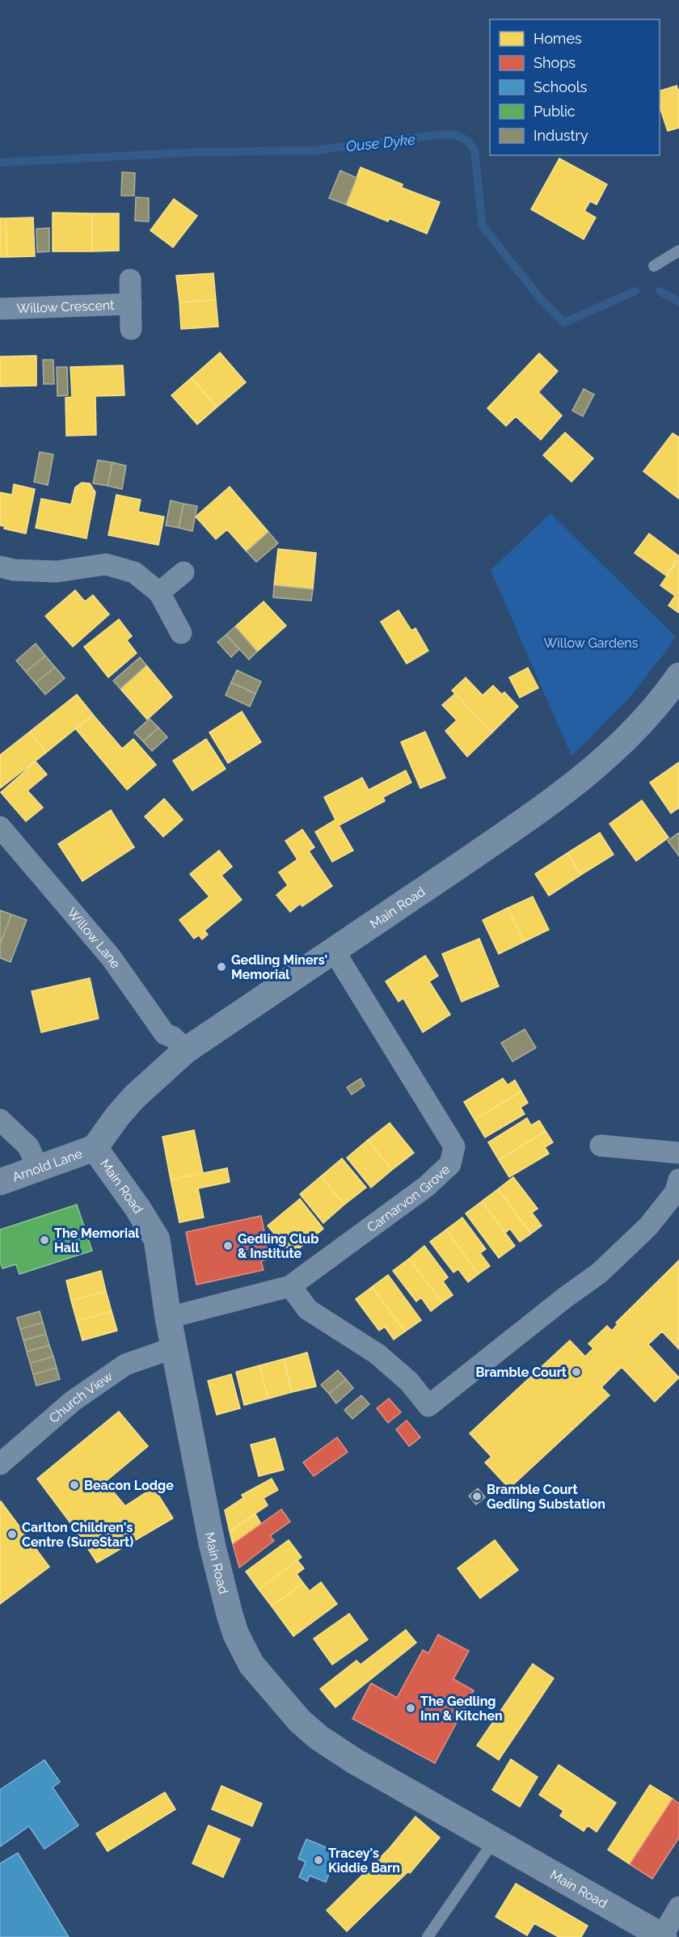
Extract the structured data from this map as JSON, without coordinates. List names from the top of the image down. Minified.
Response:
{"streets":{"street":["Willow Crescent","Main Road","Willow Lane","Arnold Lane","Carnarvon Grove","Church View"]},"crossings":[["Main Road","Willow Lane"],["Main Road","Arnold Lane"],["Main Road","Carnarvon Grove"],["Main Road","Church View"]],"water":["Ouse Dyke"],"parks":["Willow Gardens"],"places":["Gedling Miners' Memorial","The Memorial Hall","Gedling Club & Institute","Bramble Court","Beacon Lodge","Bramble Court Gedling Substation","Carlton Children's Centre (SureStart)","The Gedling Inn & Kitchen","Tracey's Kiddie Barn"],"legend":["Homes","Shops","Schools","Public","Industry"]}
